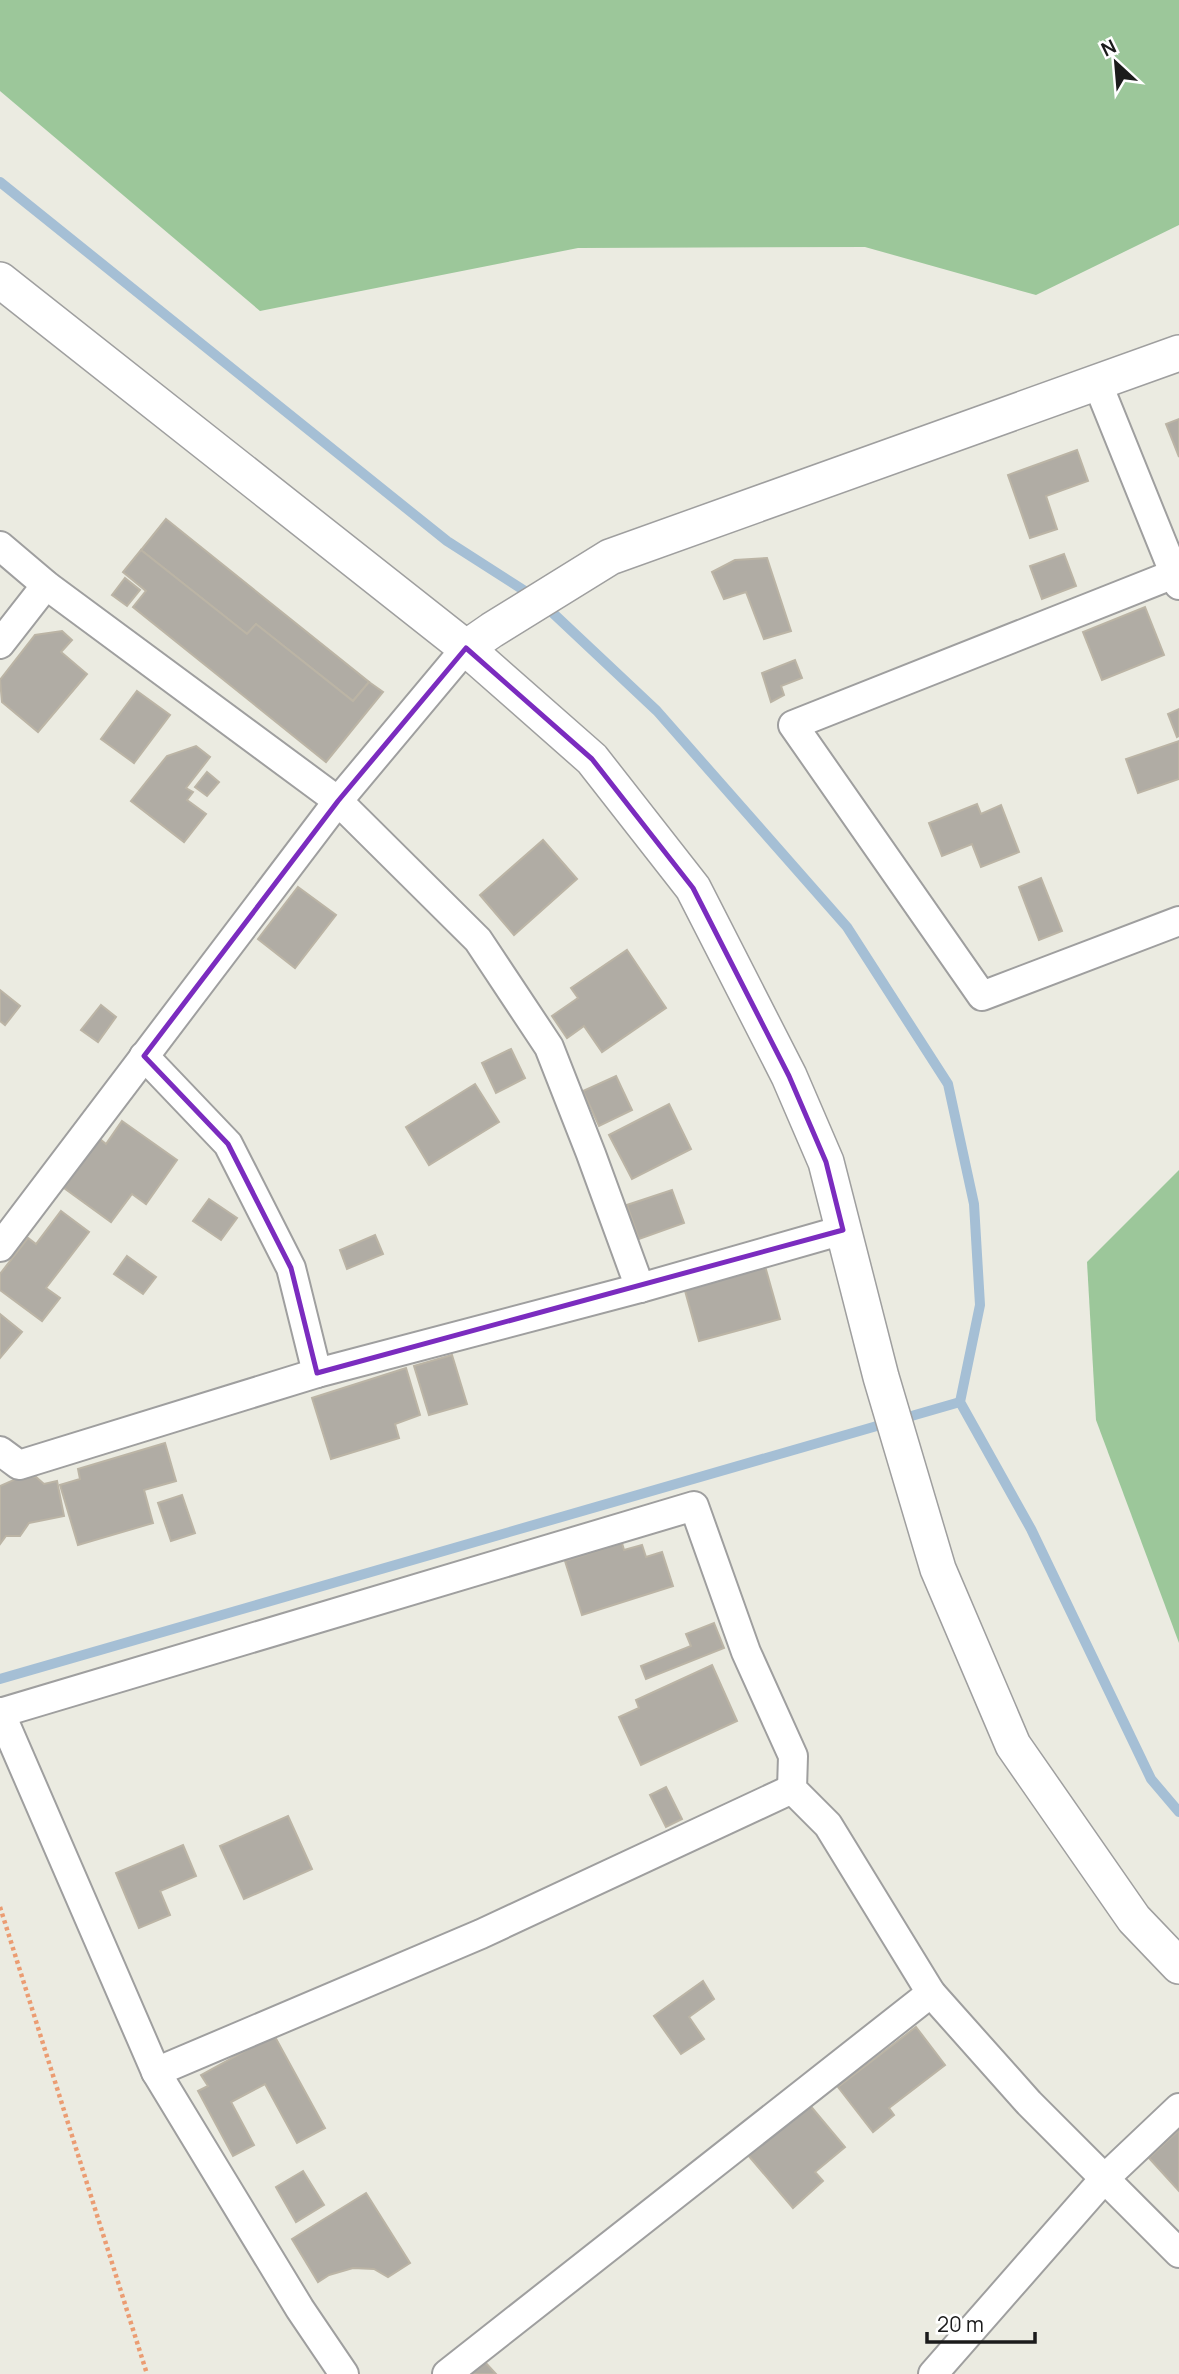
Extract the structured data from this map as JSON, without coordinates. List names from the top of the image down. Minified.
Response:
{"scale_bar":"20 m","north":"top left"}
